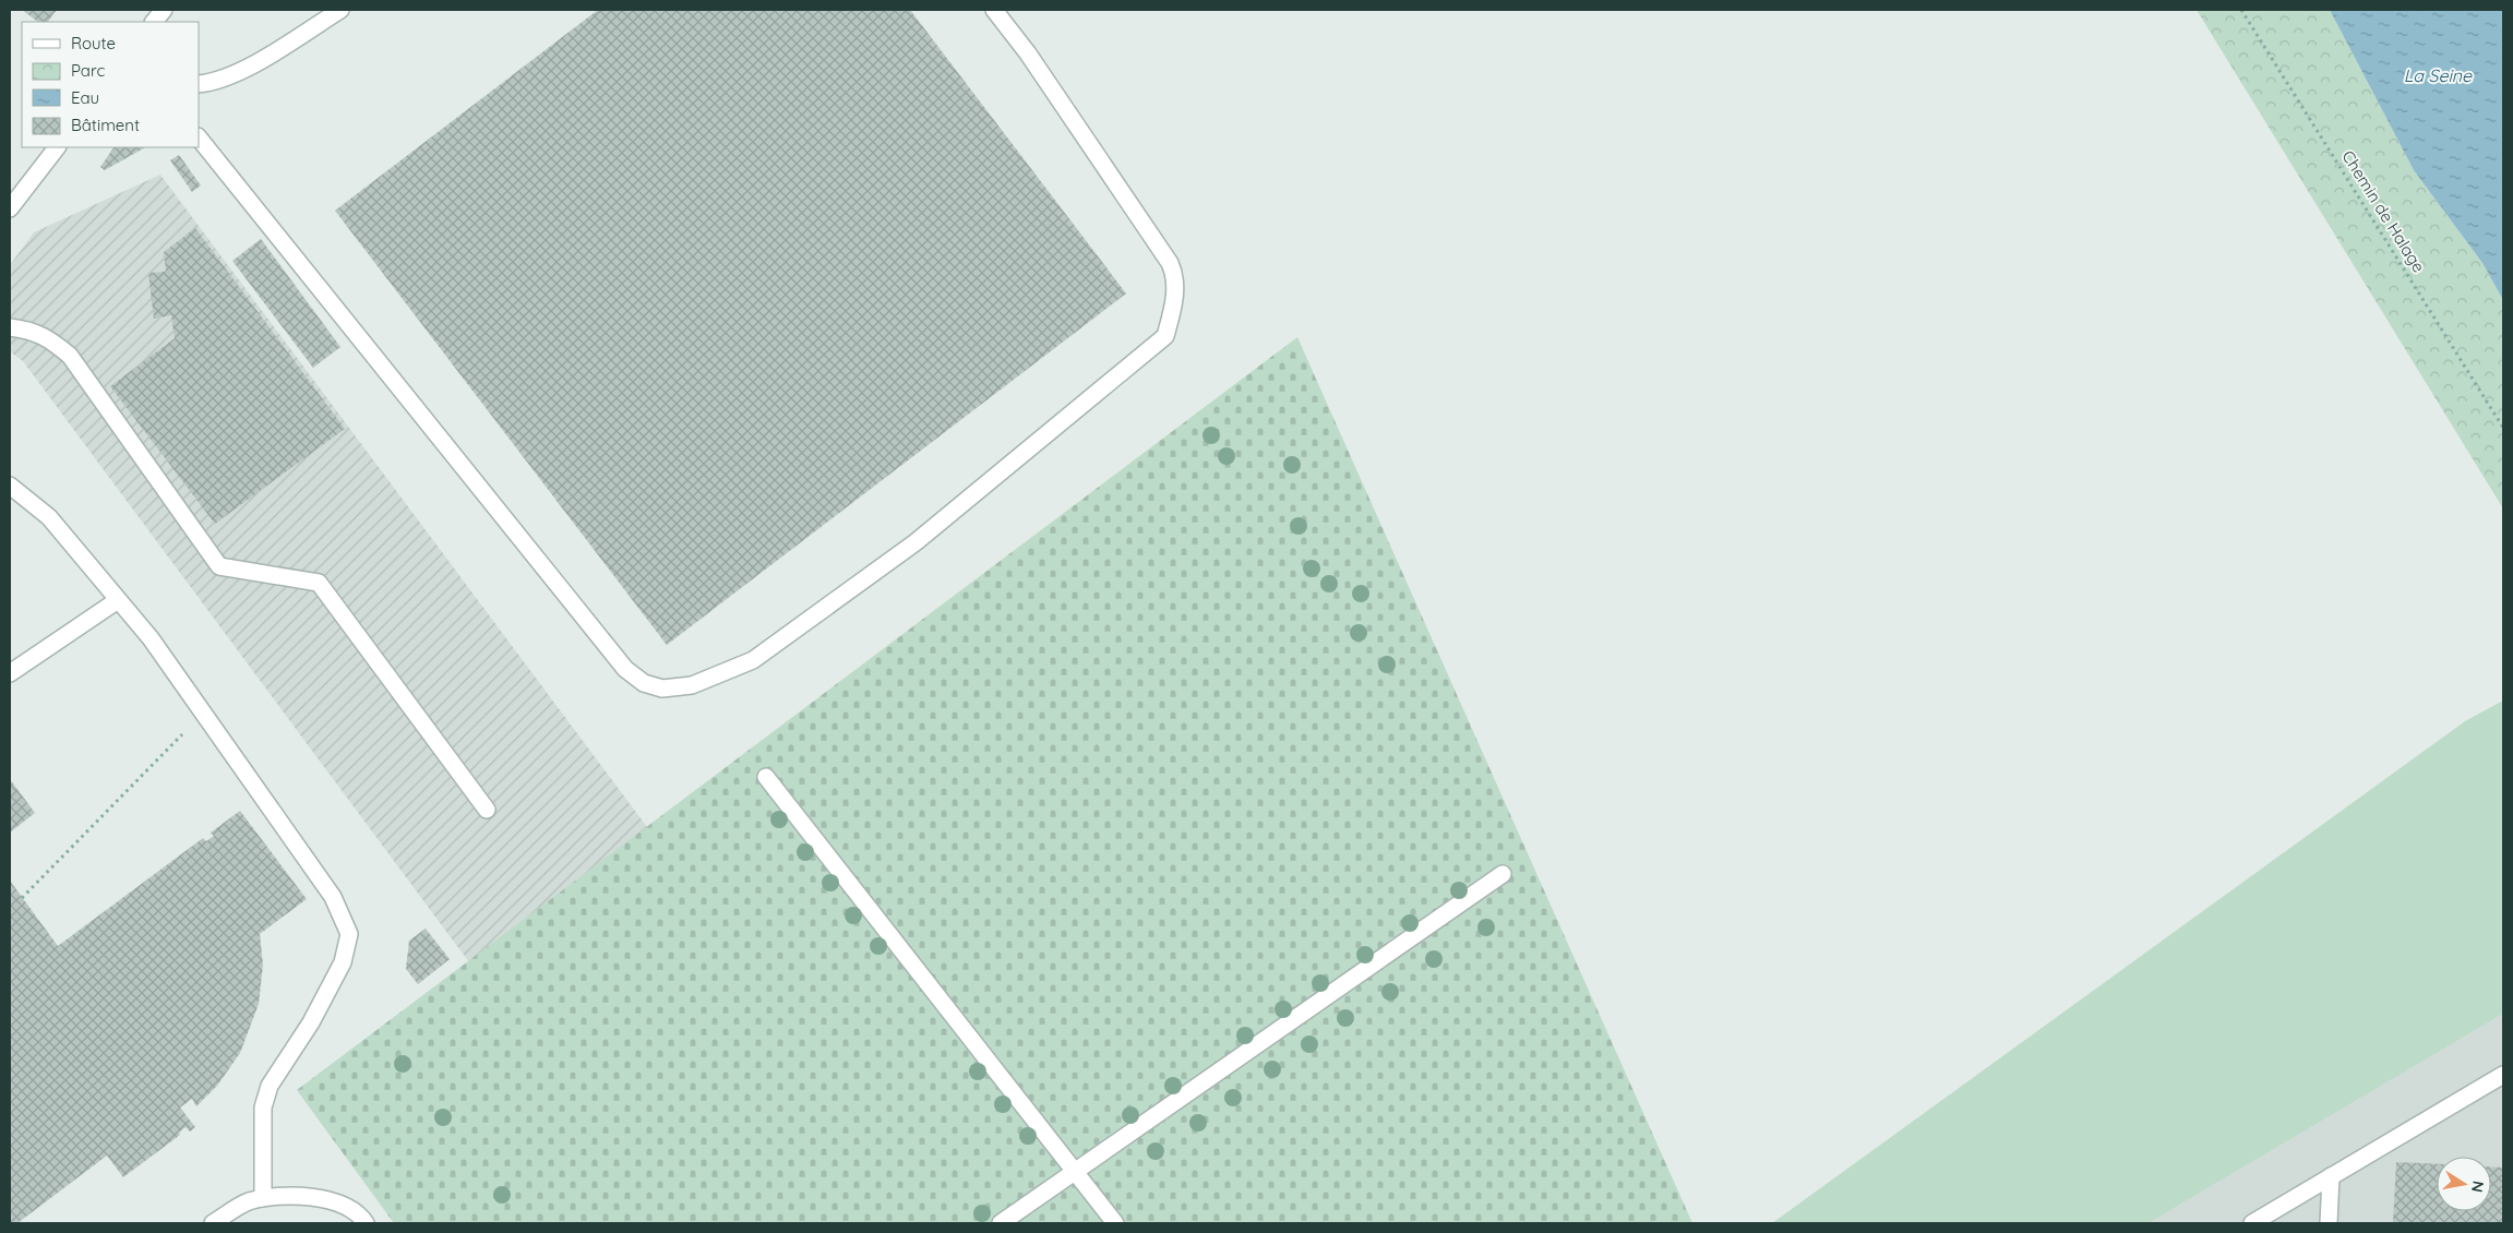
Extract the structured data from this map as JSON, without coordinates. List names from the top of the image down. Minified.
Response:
{"streets":{"path":["Chemin de Halage"]},"water":["La Seine"],"legend":["Route","Parc","Eau","Bâtiment"],"north":"right"}
